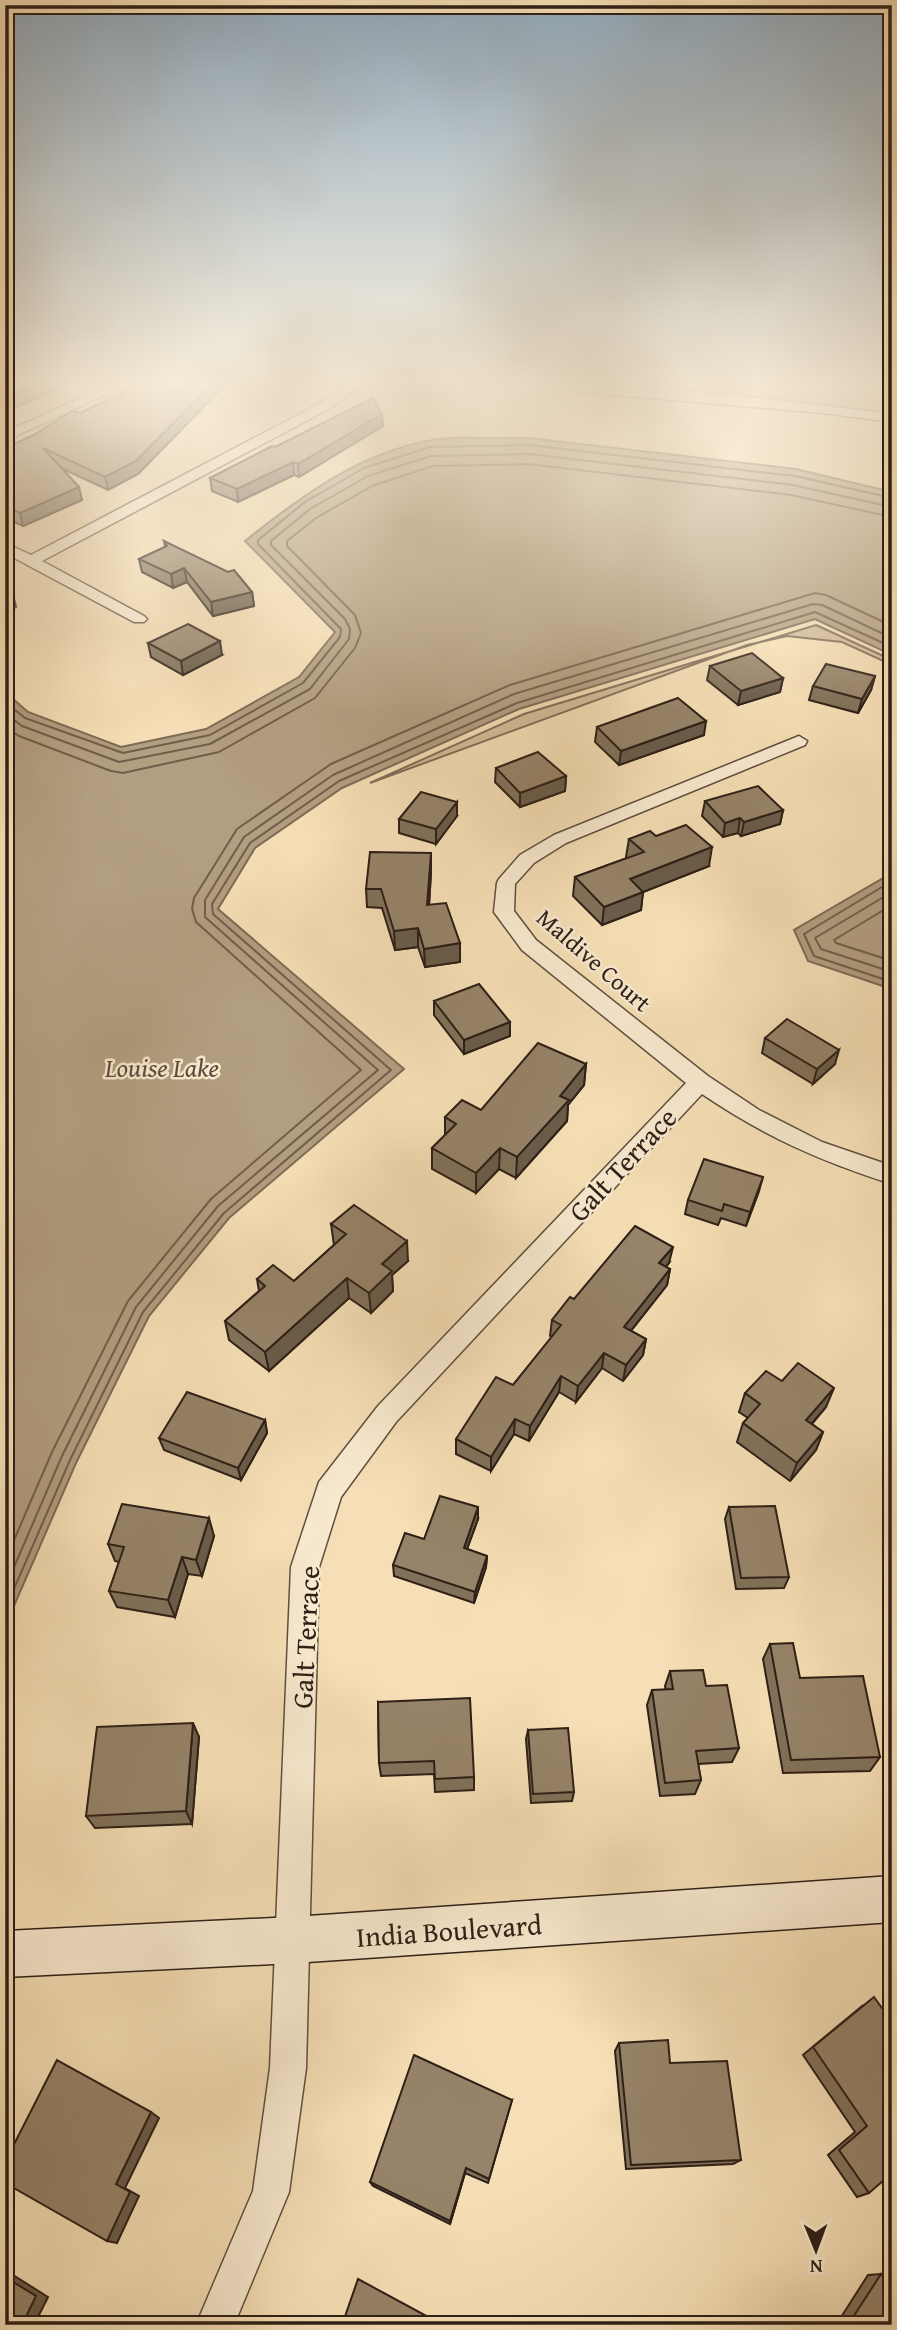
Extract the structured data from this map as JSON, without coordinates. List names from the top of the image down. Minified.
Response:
{"streets":{"street":["Maldive Court","Galt Terrace","India Boulevard"]},"crossings":[["Maldive Court","Galt Terrace"],["Galt Terrace","India Boulevard"]],"water":["Louise Lake"],"north":"bottom"}
